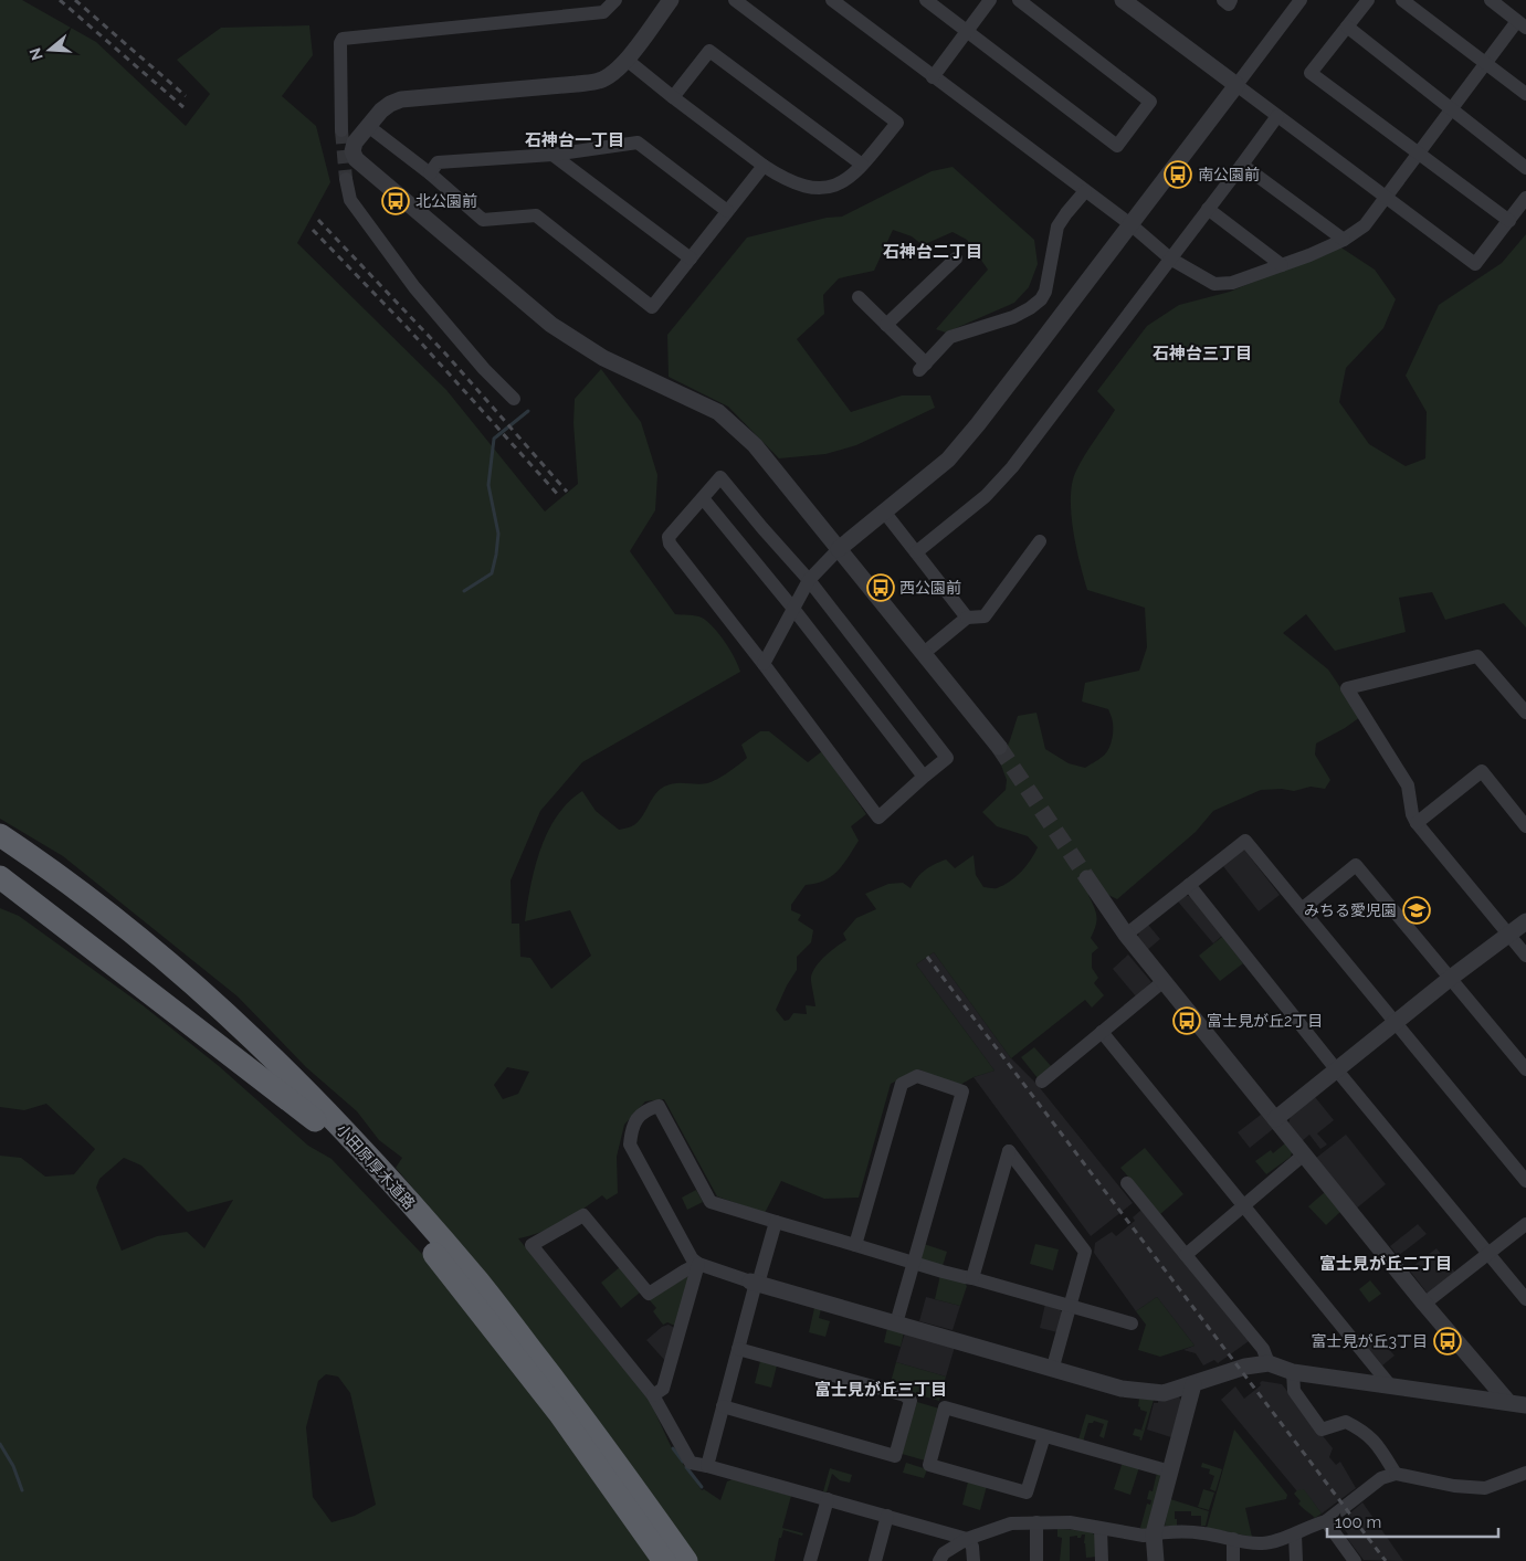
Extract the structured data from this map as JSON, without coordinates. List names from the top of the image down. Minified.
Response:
{"streets":{"highway":["小田原厚木道路"]},"districts":["石神台一丁目","石神台二丁目","石神台三丁目","富士見が丘二丁目","富士見が丘三丁目"],"places":{"bus stop":["南公園前","北公園前","西公園前","富士見が丘2丁目","富士見が丘3丁目"],"school or university":["みちる愛児園"]},"scale_bar":"100 m","north":"left"}
